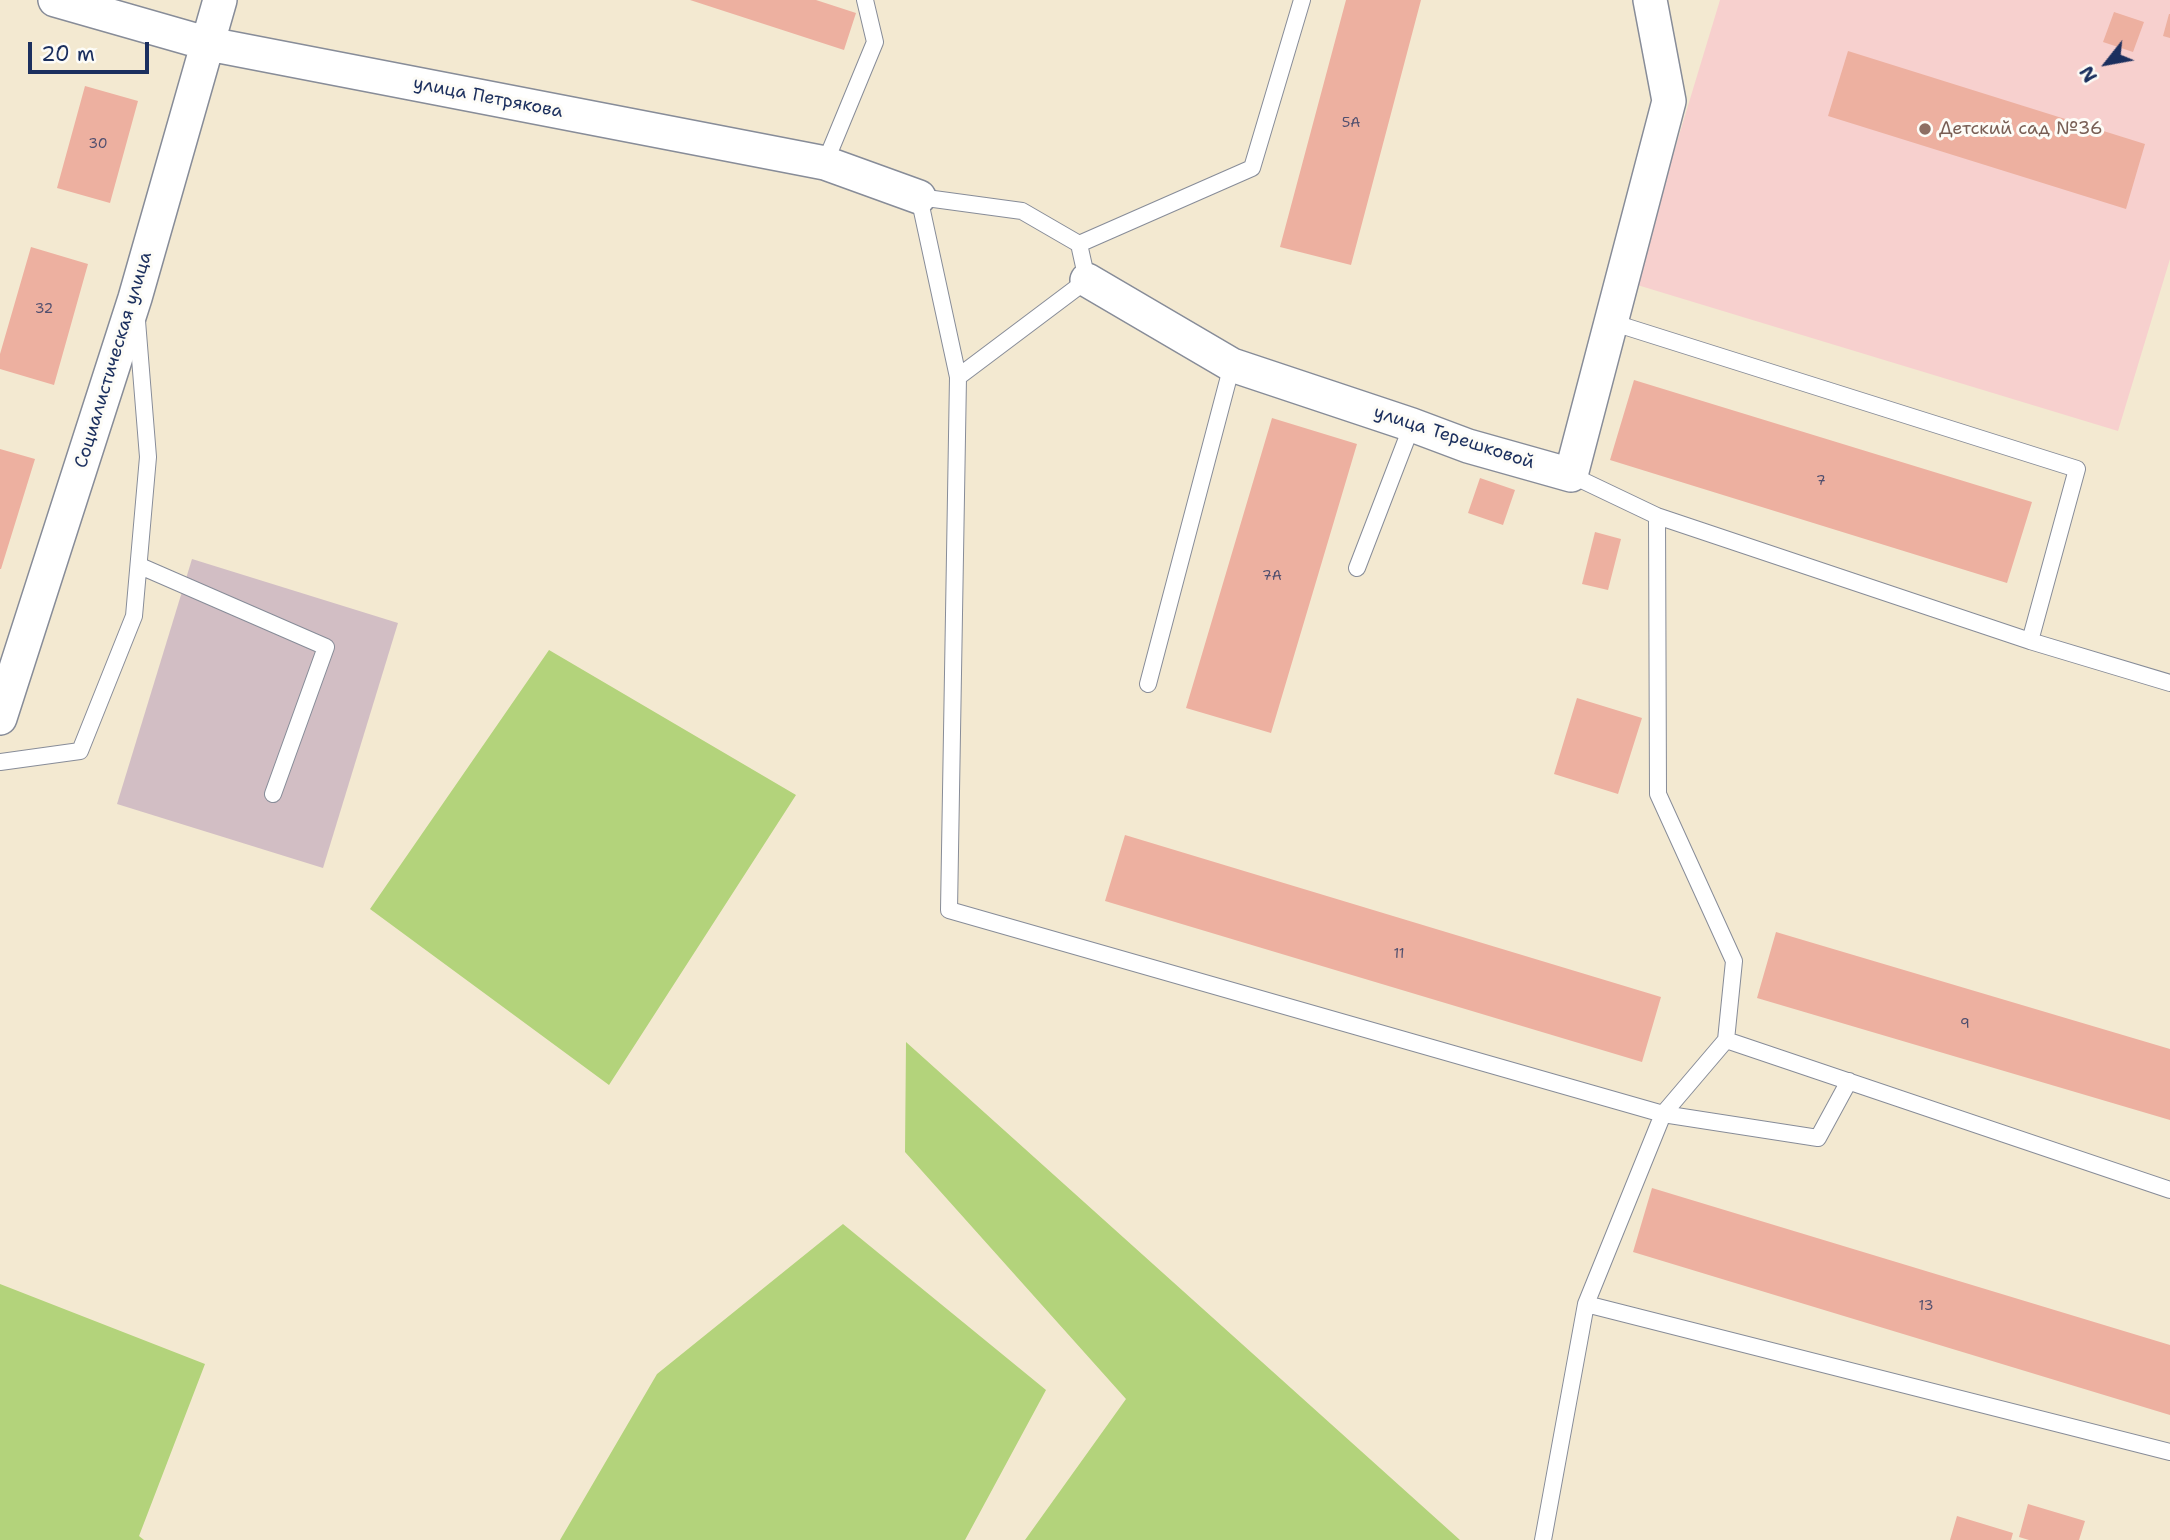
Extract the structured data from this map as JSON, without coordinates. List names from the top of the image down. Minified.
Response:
{"streets":{"street":["улица Петрякова","Социалистическая улица","улица Терешковой"]},"crossings":[["улица Петрякова","Социалистическая улица"]],"places":["Детский сад №36"],"house_numbers":["5А","30","32","7","7А","11","9","13"],"scale_bar":"20 m","north":"bottom left"}
